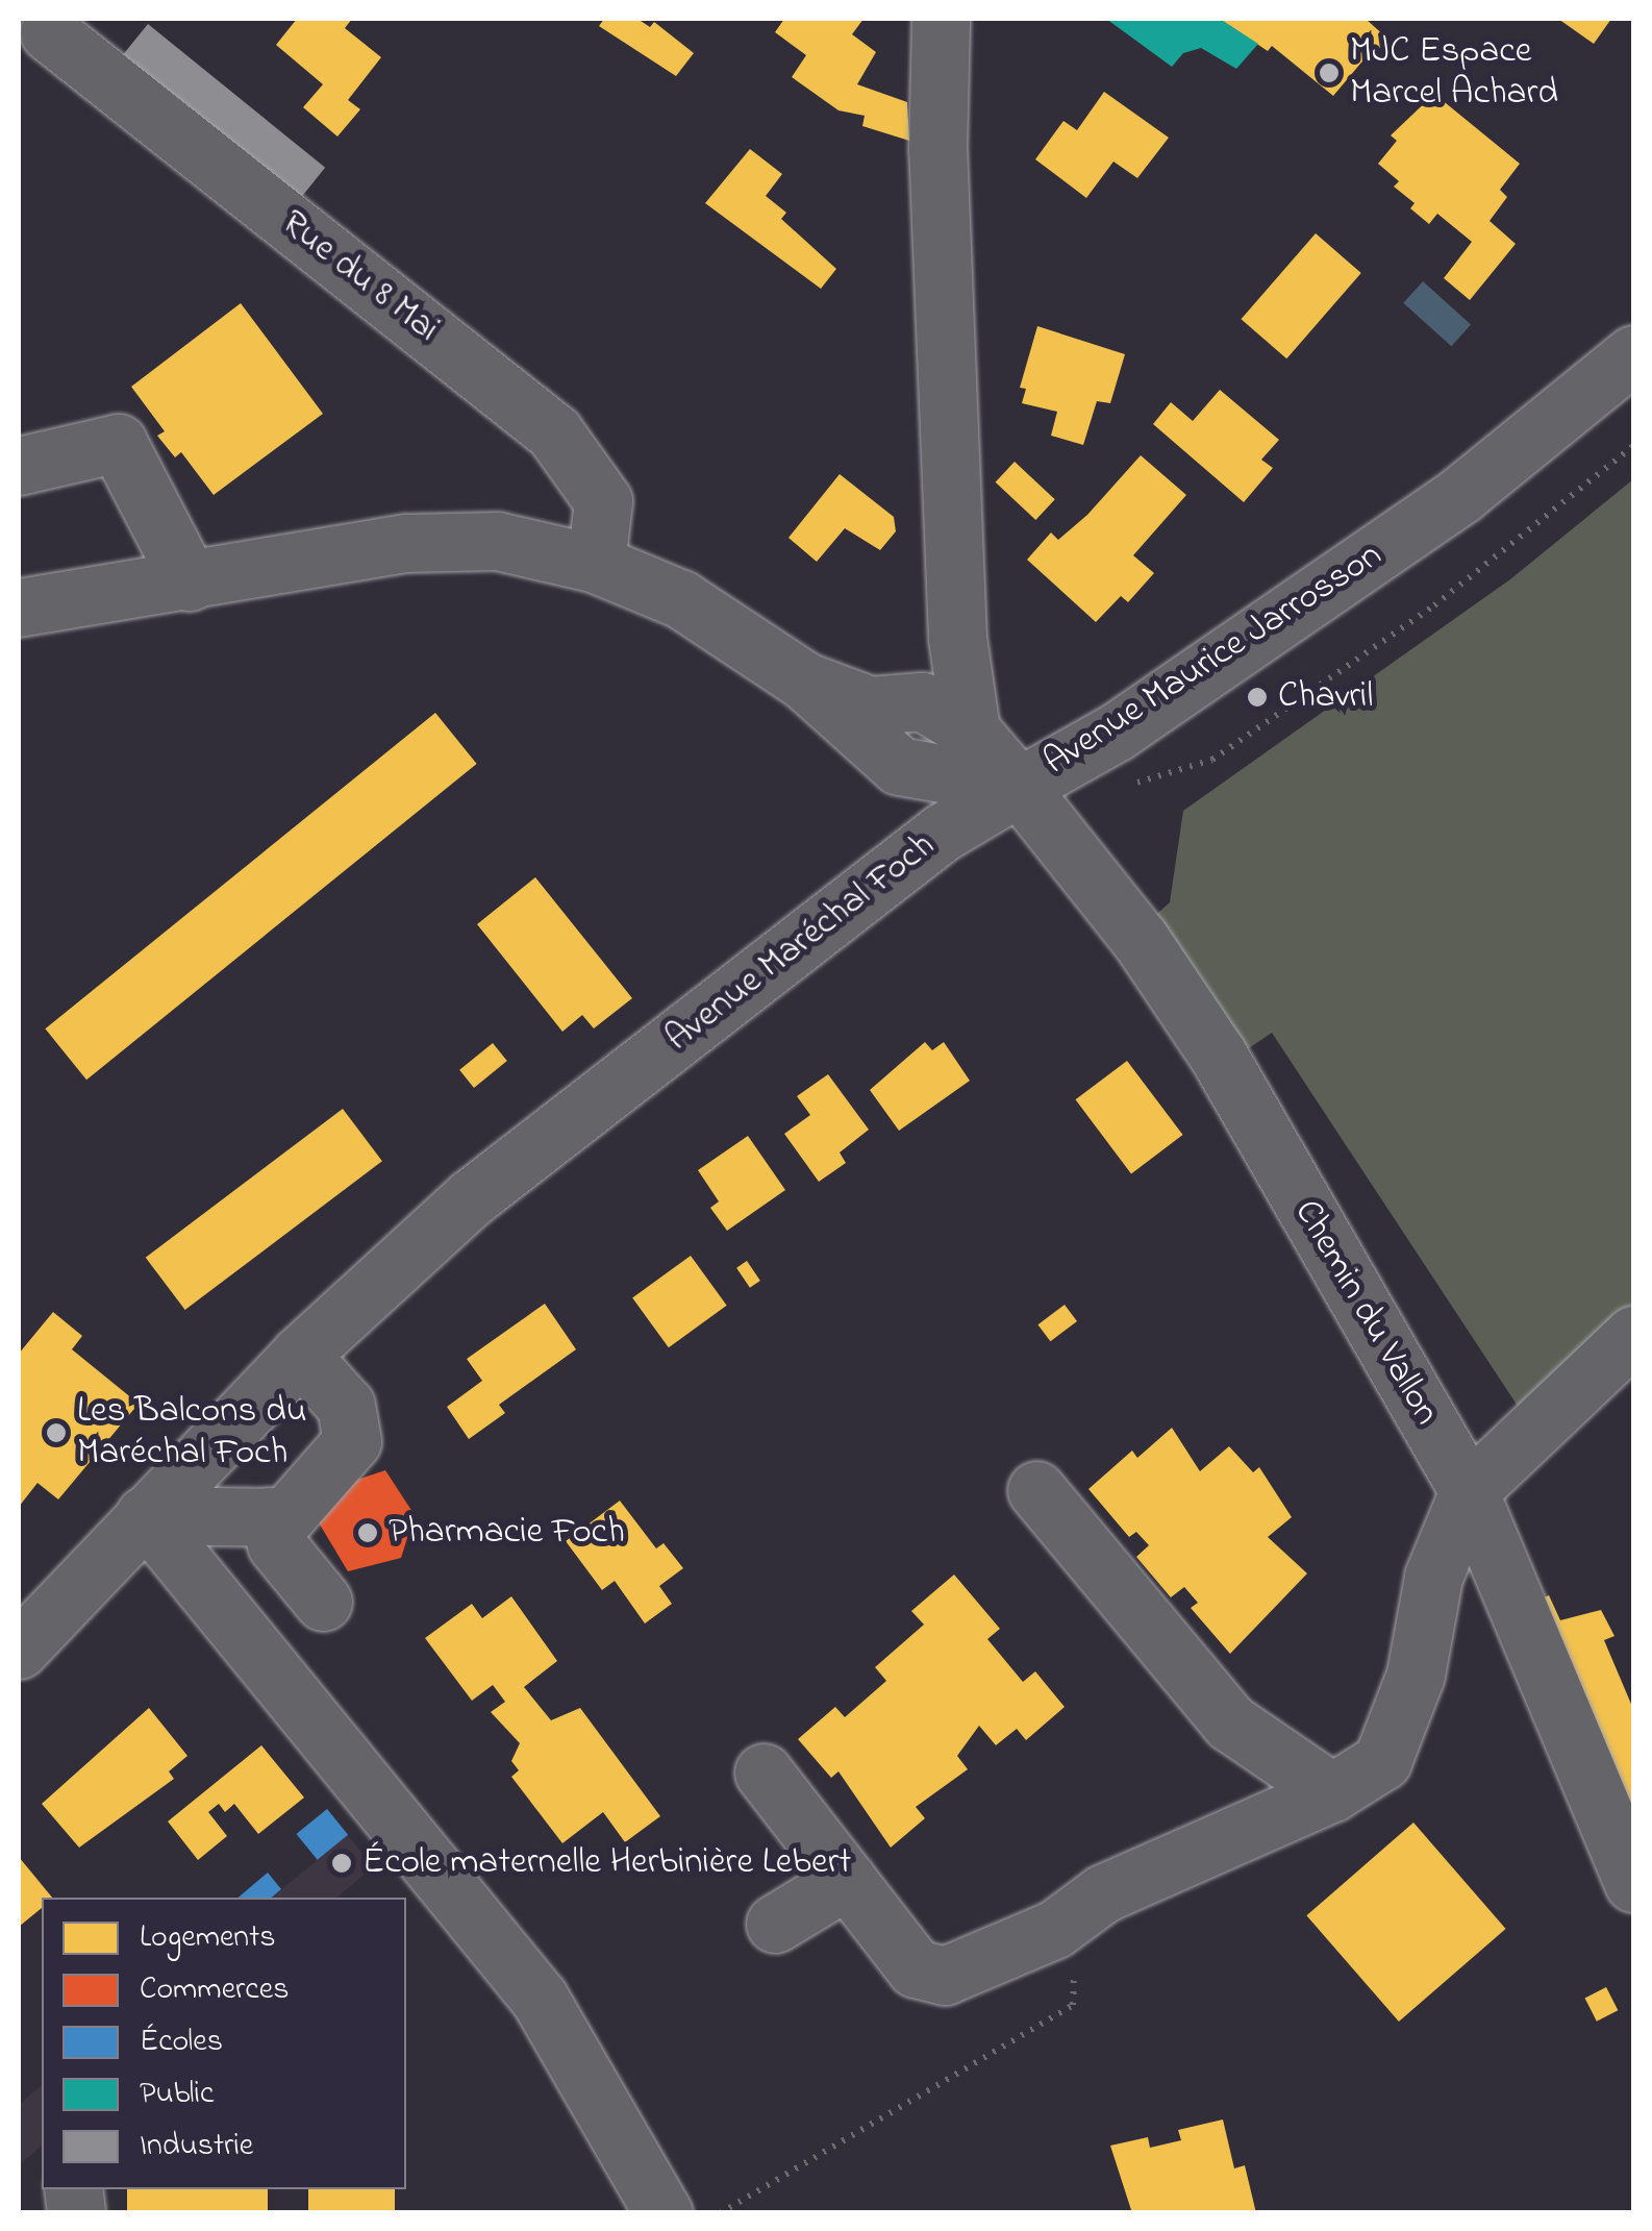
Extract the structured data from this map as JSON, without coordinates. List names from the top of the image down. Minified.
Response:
{"streets":{"street":["Rue du 8 Mai","Avenue Maurice Jarrosson","Avenue Maréchal Foch","Chemin du Vallon"]},"crossings":[["Avenue Maurice Jarrosson","Avenue Maréchal Foch"],["Avenue Maurice Jarrosson","Chemin du Vallon"],["Avenue Maréchal Foch","Chemin du Vallon"]],"places":["MJC Espace Marcel Achard","Chavril","Les Balcons du Maréchal Foch","Pharmacie Foch","École maternelle Herbinière Lebert"],"legend":["Logements","Commerces","Écoles","Public","Industrie"]}
